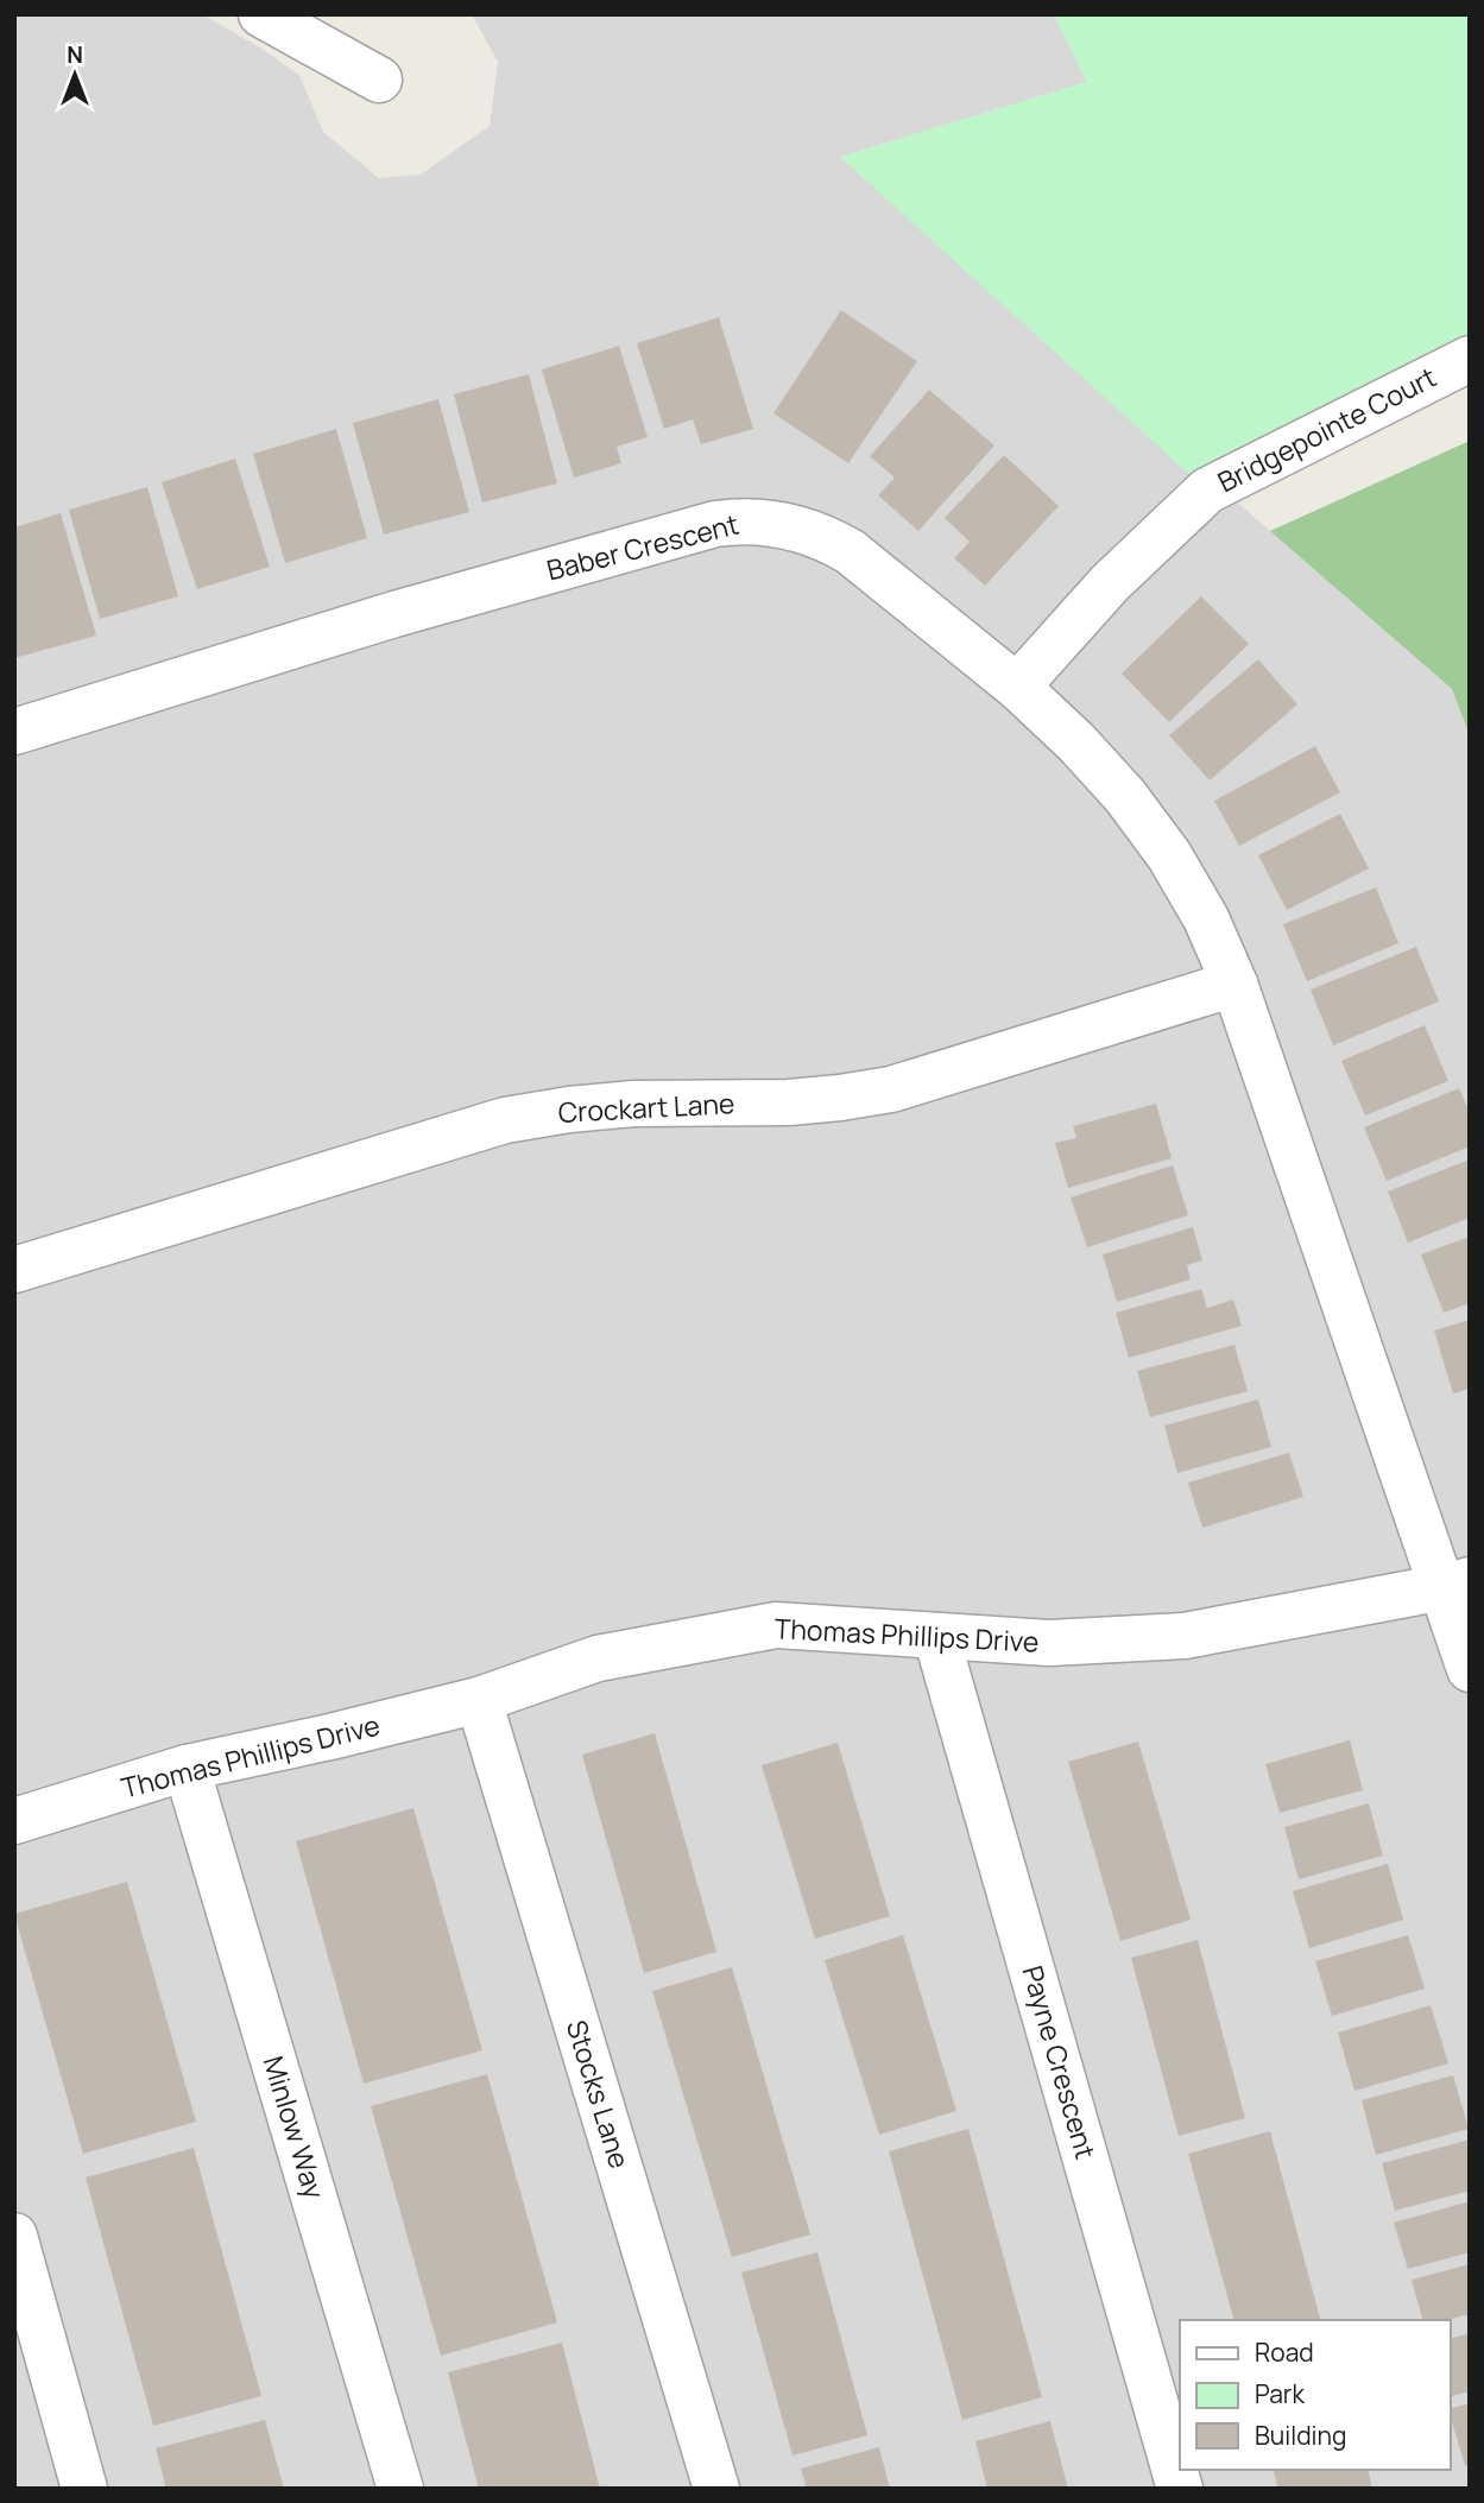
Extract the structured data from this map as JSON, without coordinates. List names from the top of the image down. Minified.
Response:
{"streets":{"street":["Bridgepointe Court","Baber Crescent","Crockart Lane","Thomas Phillips Drive","Payne Crescent","Stocks Lane","Minlow Way"]},"crossings":[["Bridgepointe Court","Baber Crescent"],["Baber Crescent","Crockart Lane"],["Baber Crescent","Thomas Phillips Drive"],["Thomas Phillips Drive","Payne Crescent"],["Thomas Phillips Drive","Stocks Lane"],["Thomas Phillips Drive","Minlow Way"]],"legend":["Road","Park","Building"],"north":"top"}
